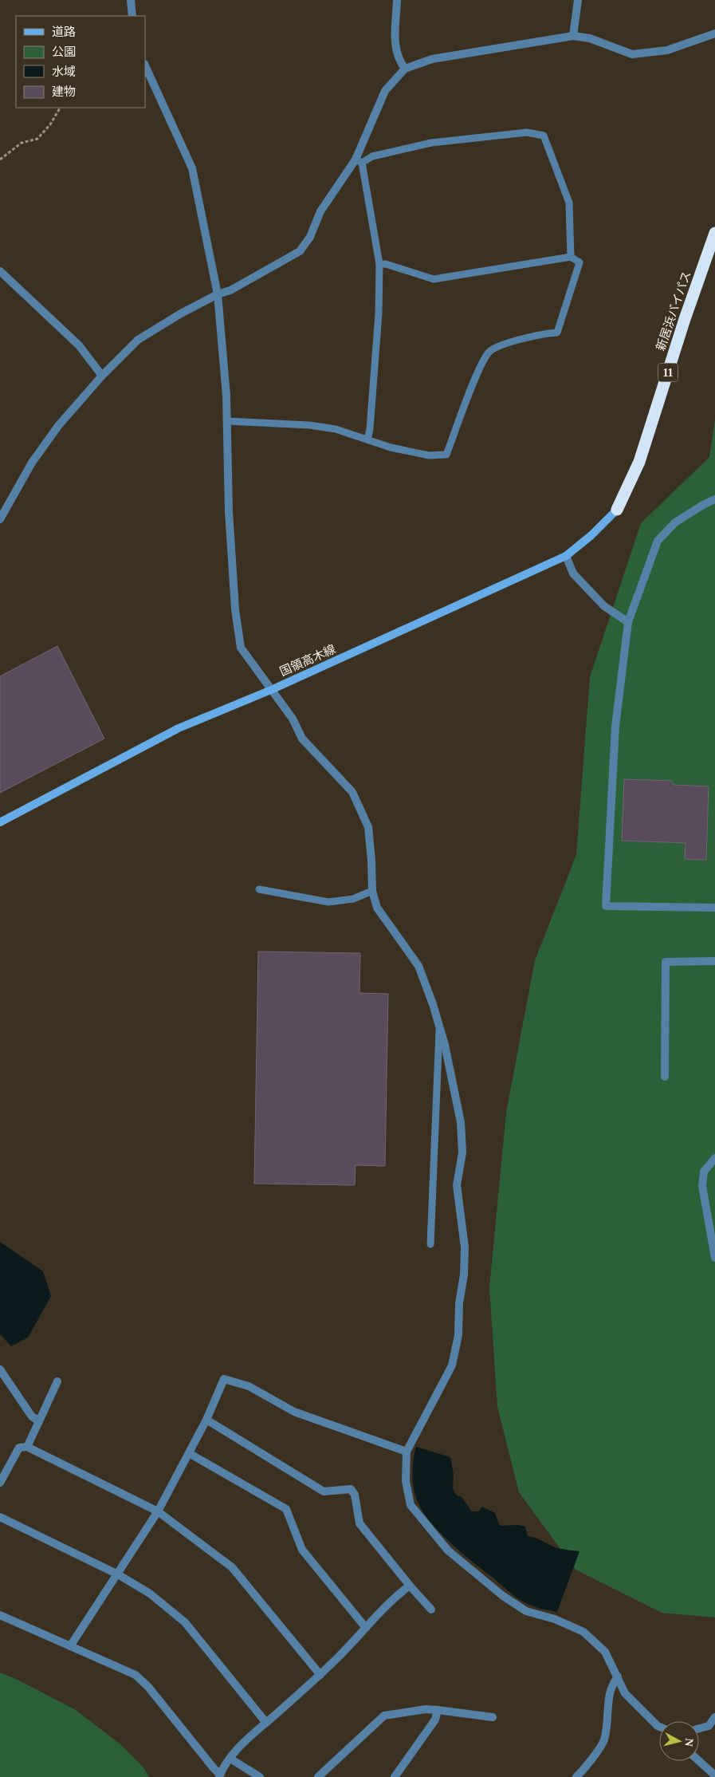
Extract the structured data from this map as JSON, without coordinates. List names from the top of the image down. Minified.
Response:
{"streets":{"highway":["新居浜バイパス","11"],"main road":["国領高木線"]},"crossings":[["新居浜バイパス","国領高木線"]],"legend":["道路","公園","水域","建物"],"north":"right"}
